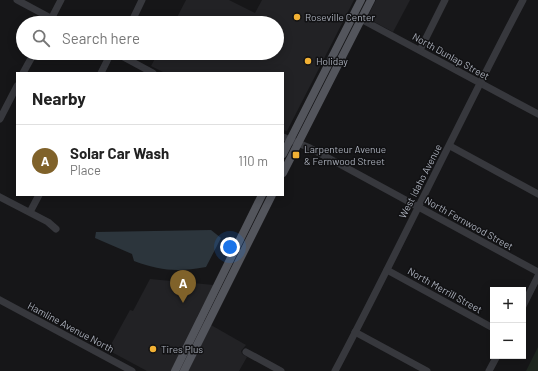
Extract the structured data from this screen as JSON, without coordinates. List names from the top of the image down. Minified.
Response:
{"streets":{"street":["North Dunlap Street","West Idaho Avenue","North Fernwood Street","North Merrill Street","Hamline Avenue North"]},"crossings":[["North Dunlap Street","West Idaho Avenue"],["West Idaho Avenue","North Fernwood Street"],["West Idaho Avenue","North Merrill Street"]],"places":{"other":["Roseville Center","Holiday","Tires Plus"],"transit":["Larpenteur Avenue & Fernwood Street"]},"page":{"search":"Search here","heading":"Nearby","list":[{"mark":"A","name":"Solar Car Wash","note":"Place","value":"110 m"}],"pins":"A","map_buttons":["+","−"]}}
